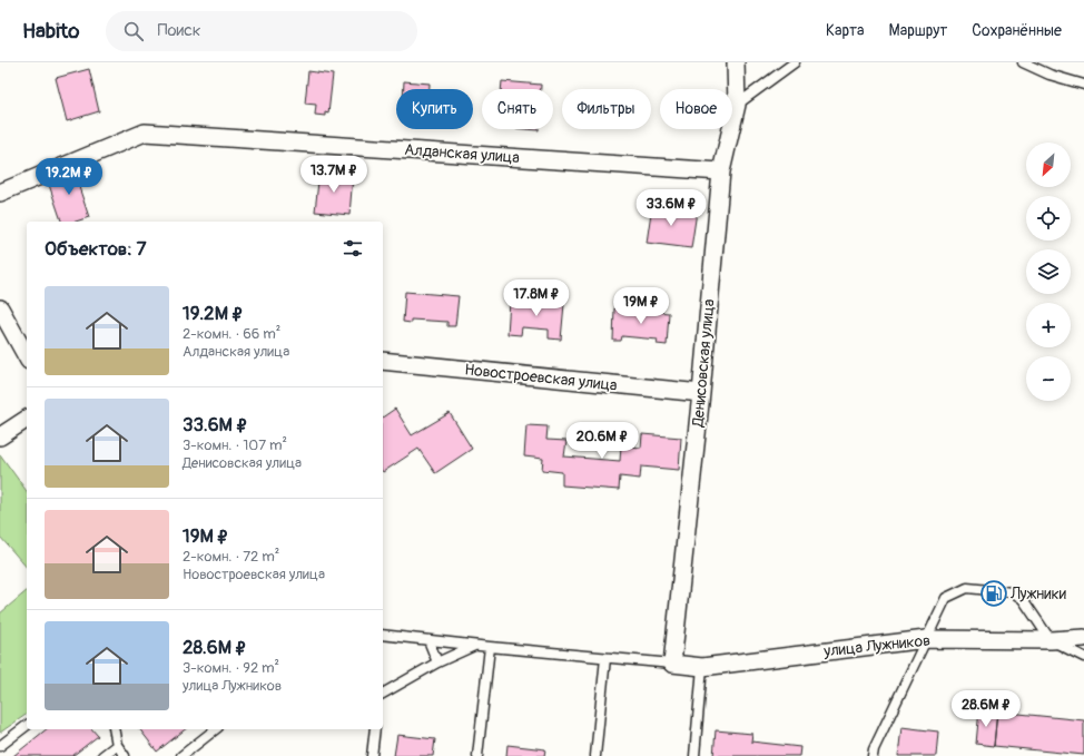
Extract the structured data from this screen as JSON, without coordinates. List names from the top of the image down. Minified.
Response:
{"streets":{"street":["Алданская улица","Денисовская улица","Новостроевская улица","улица Лужников"]},"crossings":[["Алданская улица","Денисовская улица"],["Денисовская улица","Новостроевская улица"],["Денисовская улица","улица Лужников"]],"places":{"fuel station":["Лужники"]},"north":"bottom left","page":{"header":"Habito","search":"Поиск","nav":["Карта","Маршрут","Сохранённые"],"chip":["Купить","Снять","Фильтры","Новое"],"map_buttons":["+","−"],"price":["13.7M ₽","19.2M ₽","33.6M ₽","17.8M ₽","19M ₽","20.6M ₽","28.6M ₽"],"heading":"Объектов: 7","list":[{"name":"19.2M ₽","note":"2-комн. · 66 m² · Алданская улица"},{"name":"33.6M ₽","note":"3-комн. · 107 m² · Денисовская улица"},{"name":"19M ₽","note":"2-комн. · 72 m² · Новостроевская улица"},{"name":"28.6M ₽","note":"3-комн. · 92 m² · улица Лужников"}]}}
